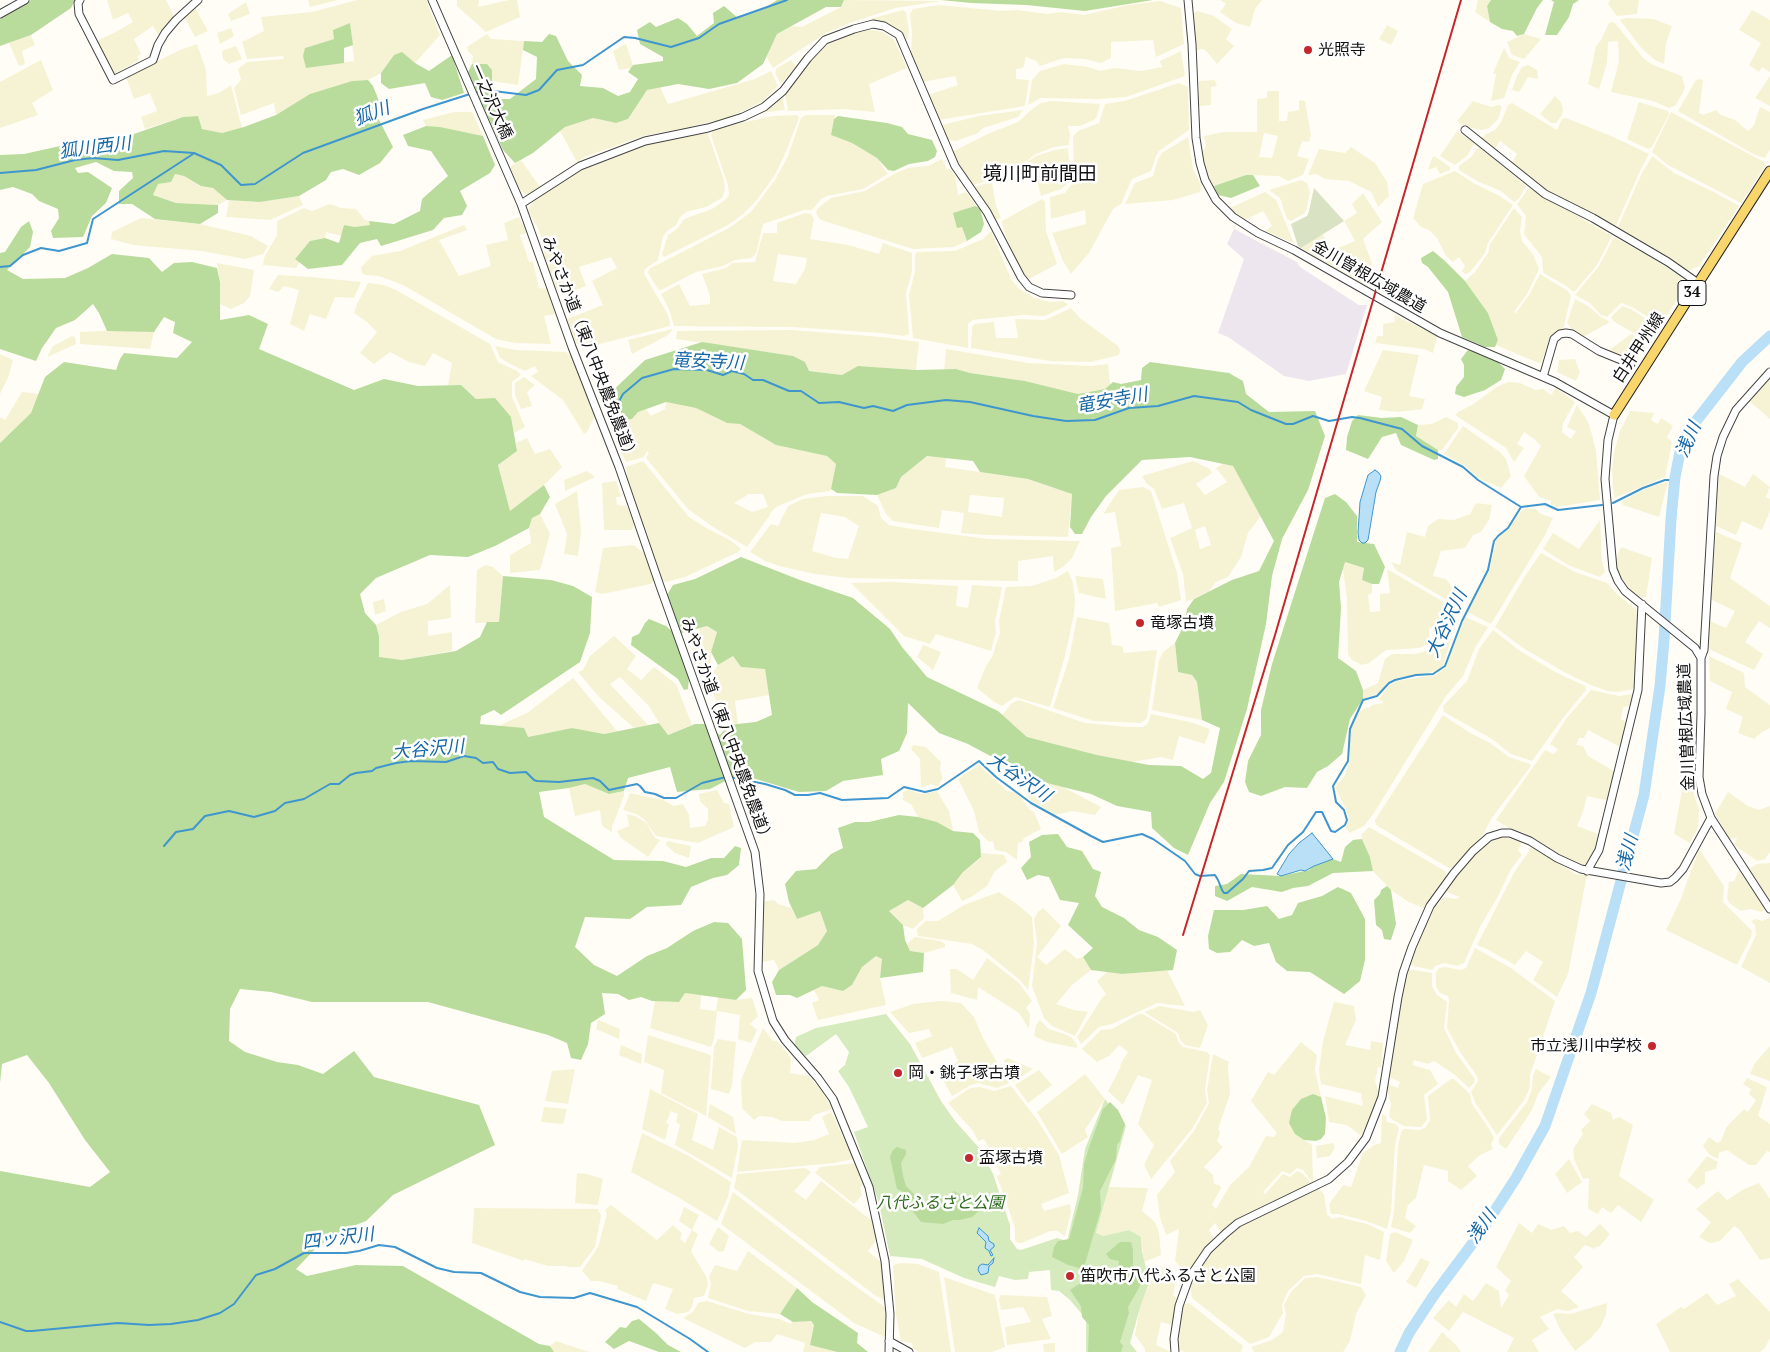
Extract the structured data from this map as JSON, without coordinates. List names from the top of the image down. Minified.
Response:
{"streets":{"main road":["34","白井甲州線"],"street":["一之沢大橋","金川曽根広域農道","みやさか道（東八中央農免農道）"]},"crossings":[["一之沢大橋","みやさか道（東八中央農免農道）"],["金川曽根広域農道","白井甲州線"]],"districts":["境川町前間田"],"water":["狐川","狐川西川","竜安寺川","浅川","大谷沢川","四ッ沢川"],"parks":["八代ふるさと公園"],"places":["光照寺","竜塚古墳","市立浅川中学校","岡・銚子塚古墳","盃塚古墳","笛吹市八代ふるさと公園"]}
